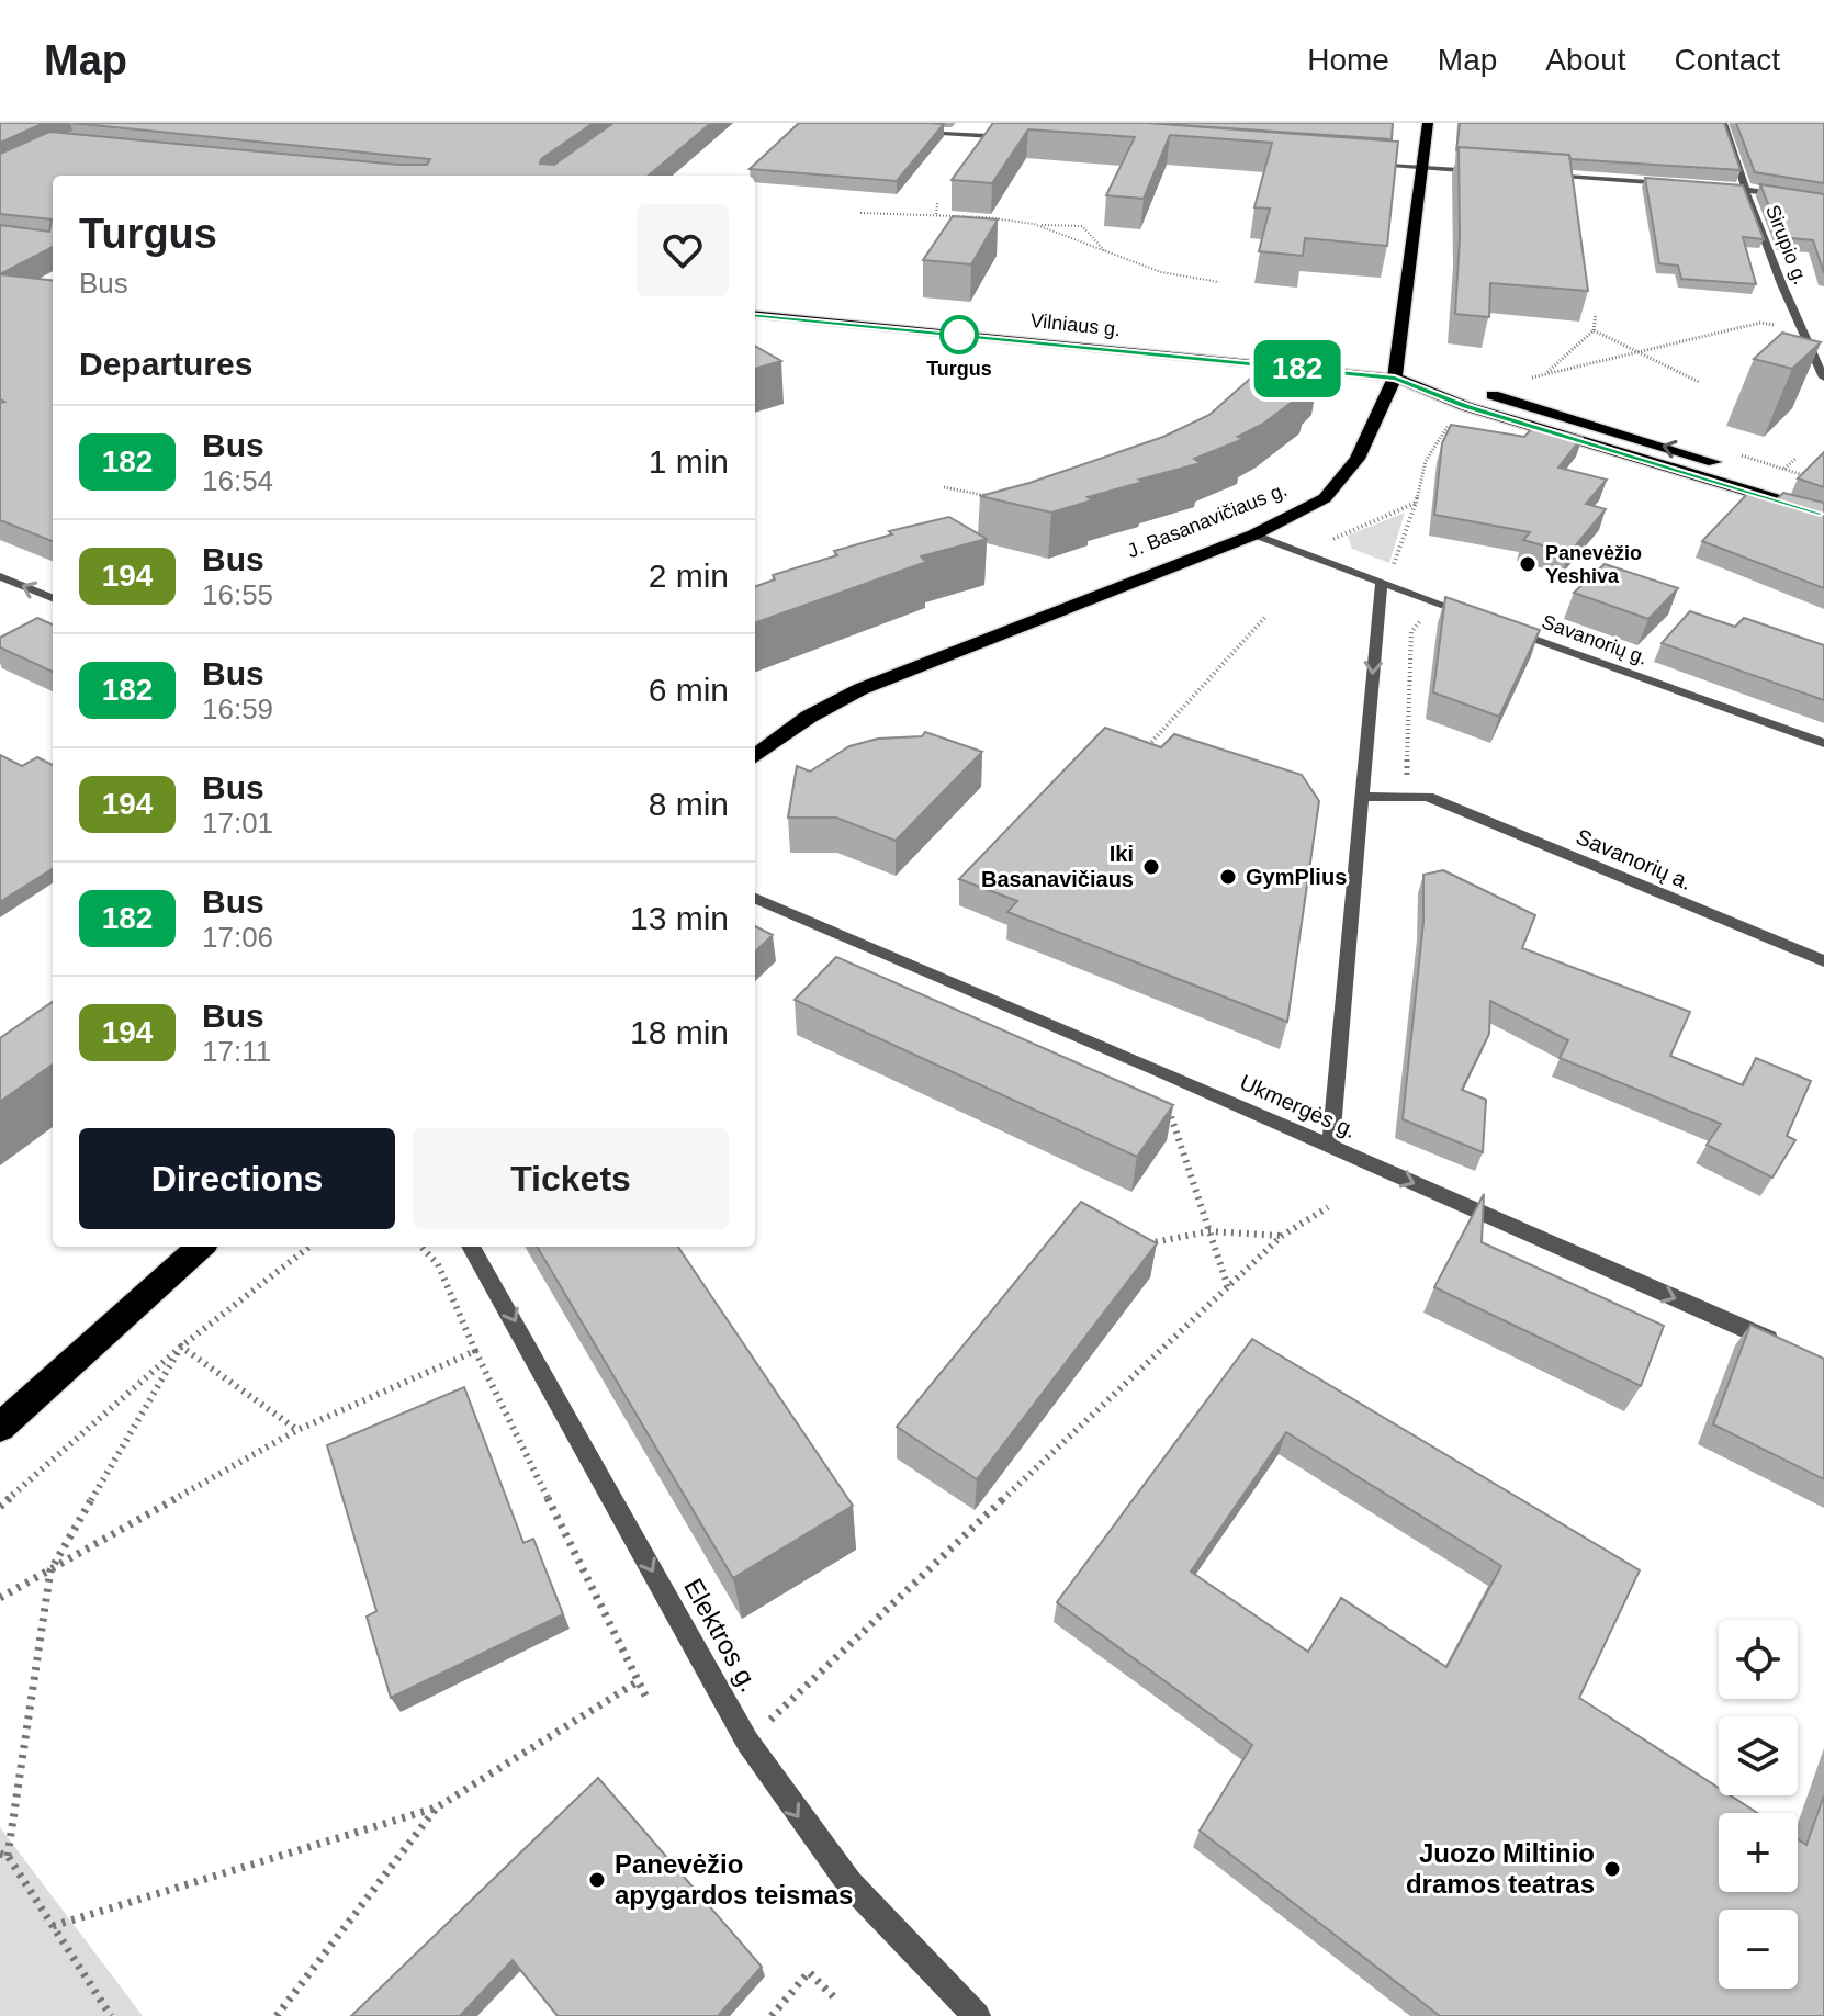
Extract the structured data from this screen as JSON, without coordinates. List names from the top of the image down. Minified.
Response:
{"streets":{"highway":["Vilniaus g.","J. Basanavičiaus g."],"street":["Sirupio g.","Savanorių g.","Savanorių a.","Ukmergės g.","Elektros g."]},"crossings":[["Vilniaus g.","J. Basanavičiaus g."]],"one_way":["Ukmergės g.","Elektros g."],"places":["Turgus","Panevėžio Yeshiva","Iki Basanavičiaus","GymPlius","Juozo Miltinio dramos teatras","Panevėžio apygardos teismas"],"lines":["bus line 182"],"page":{"header":"Map","nav":["Home","Map","About","Contact"],"on_map":"182","heading":[["Turgus","Bus"],"Departures"],"list":[{"mark":"182","name":"Bus","note":"16:54","value":"1 min"},{"mark":"194","name":"Bus","note":"16:55","value":"2 min"},{"mark":"182","name":"Bus","note":"16:59","value":"6 min"},{"mark":"194","name":"Bus","note":"17:01","value":"8 min"},{"mark":"182","name":"Bus","note":"17:06","value":"13 min"},{"mark":"194","name":"Bus","note":"17:11","value":"18 min"}],"buttons":["Directions","Tickets"],"map_buttons":["+","−"]}}
